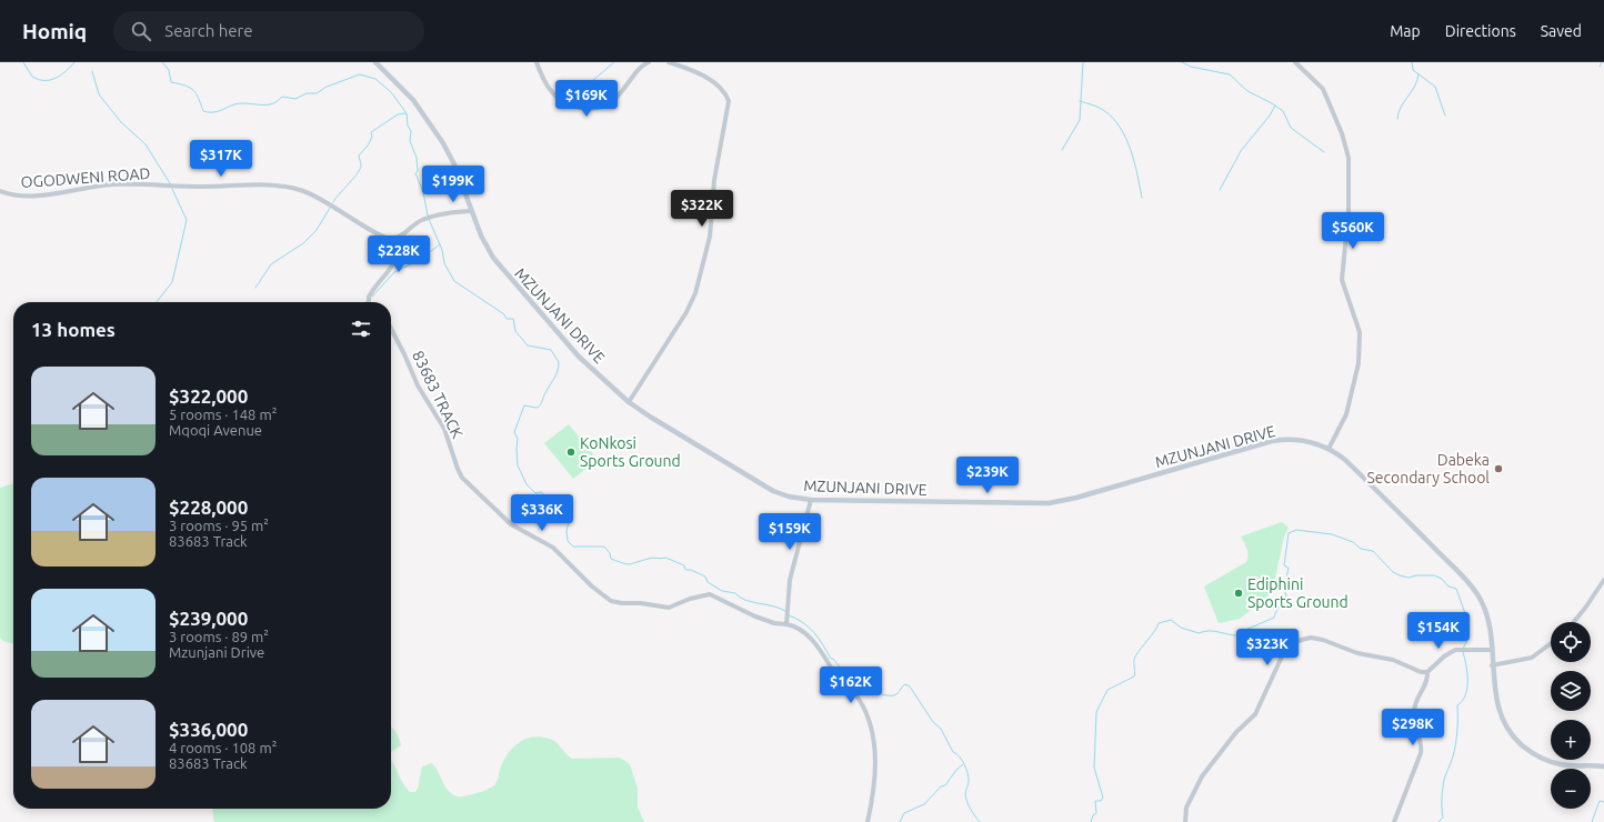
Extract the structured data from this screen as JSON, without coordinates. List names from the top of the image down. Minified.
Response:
{"streets":{"main road":["MZUNJANI DRIVE"],"street":["OGODWENI ROAD","83683 TRACK"]},"places":["KoNkosi Sports Ground","Dabeka Secondary School","Ediphini Sports Ground"],"page":{"header":"Homiq","search":"Search here","nav":["Map","Directions","Saved"],"price":["$169K","$317K","$199K","$322K","$560K","$228K","$239K","$336K","$159K","$154K","$323K","$162K","$298K"],"heading":"13 homes","list":[{"name":"$322,000","note":"5 rooms · 148 m² · Mqoqi Avenue"},{"name":"$228,000","note":"3 rooms · 95 m² · 83683 Track"},{"name":"$239,000","note":"3 rooms · 89 m² · Mzunjani Drive"},{"name":"$336,000","note":"4 rooms · 108 m² · 83683 Track"}],"map_buttons":["+","−"]}}
